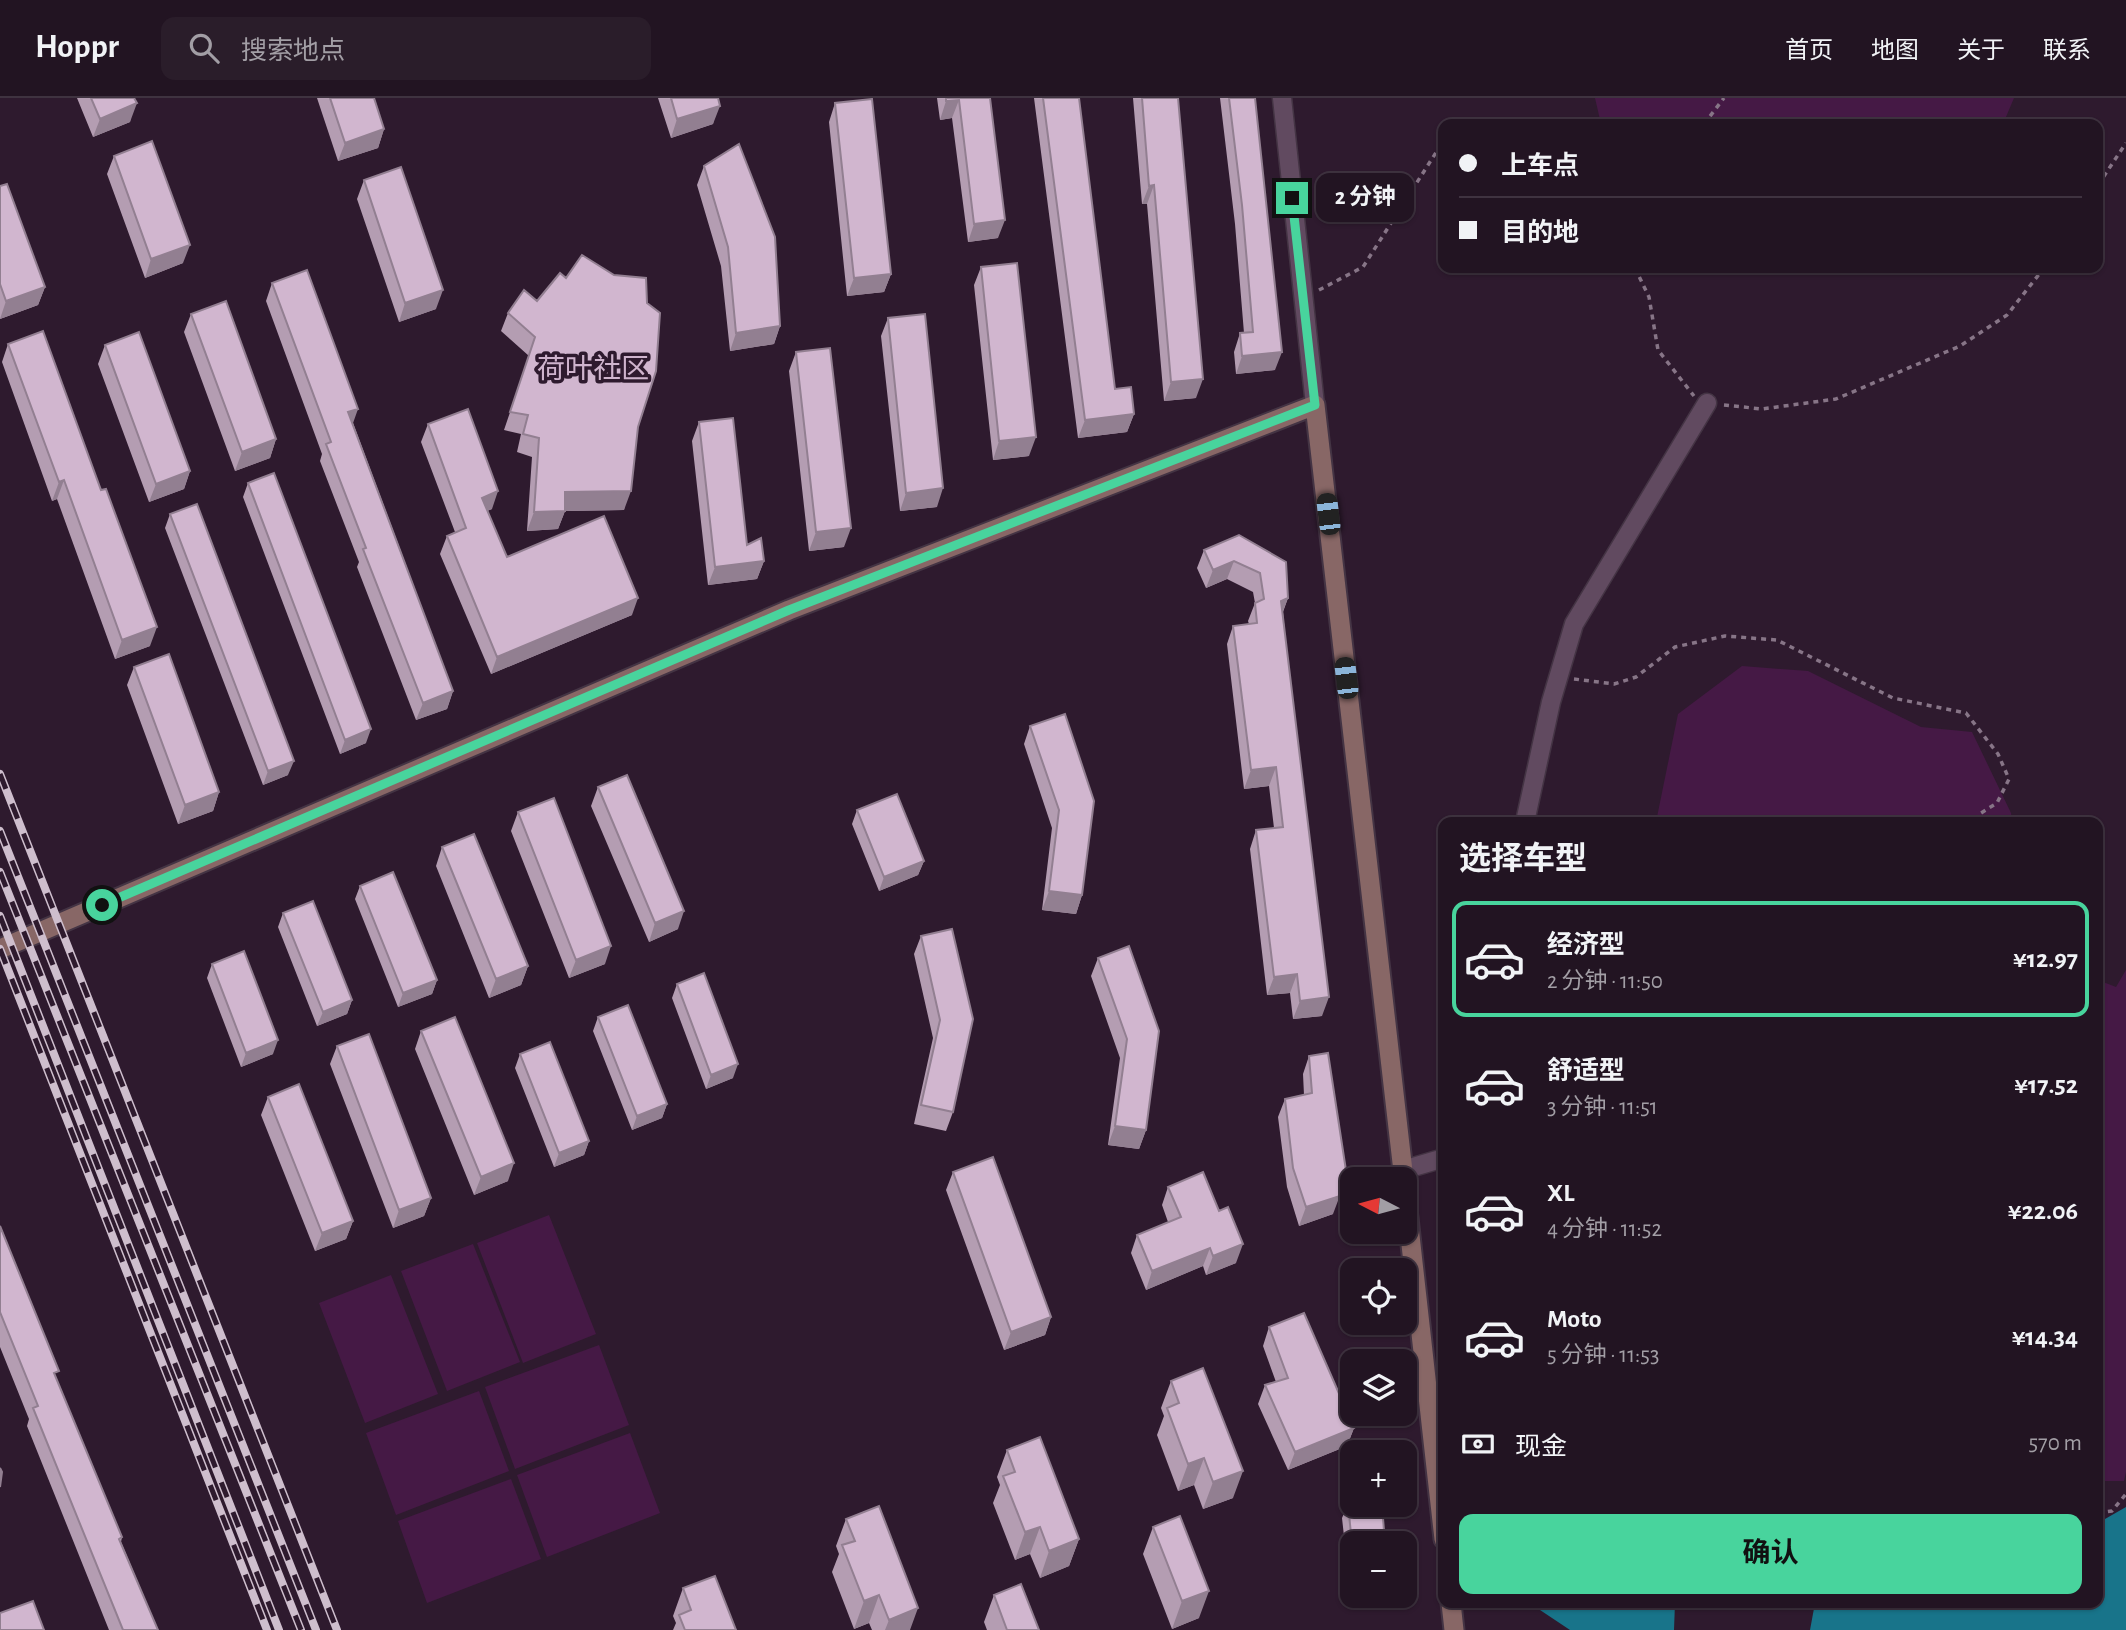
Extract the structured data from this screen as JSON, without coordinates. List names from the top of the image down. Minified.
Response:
{"districts":["荷叶社区"],"north":"left","page":{"header":"Hoppr","search":"搜索地点","nav":["首页","地图","关于","联系"],"banner":["上车点","目的地"],"bubble":"2 分钟","heading":"选择车型","list":[{"name":"经济型","note":"2 分钟 · 11:50","value":"¥12.97"},{"name":"舒适型","note":"3 分钟 · 11:51","value":"¥17.52"},{"name":"XL","note":"4 分钟 · 11:52","value":"¥22.06"},{"name":"Moto","note":"5 分钟 · 11:53","value":"¥14.34"}],"map_buttons":["+","−"],"pay":["现金","570 m"],"buttons":"确认"}}
